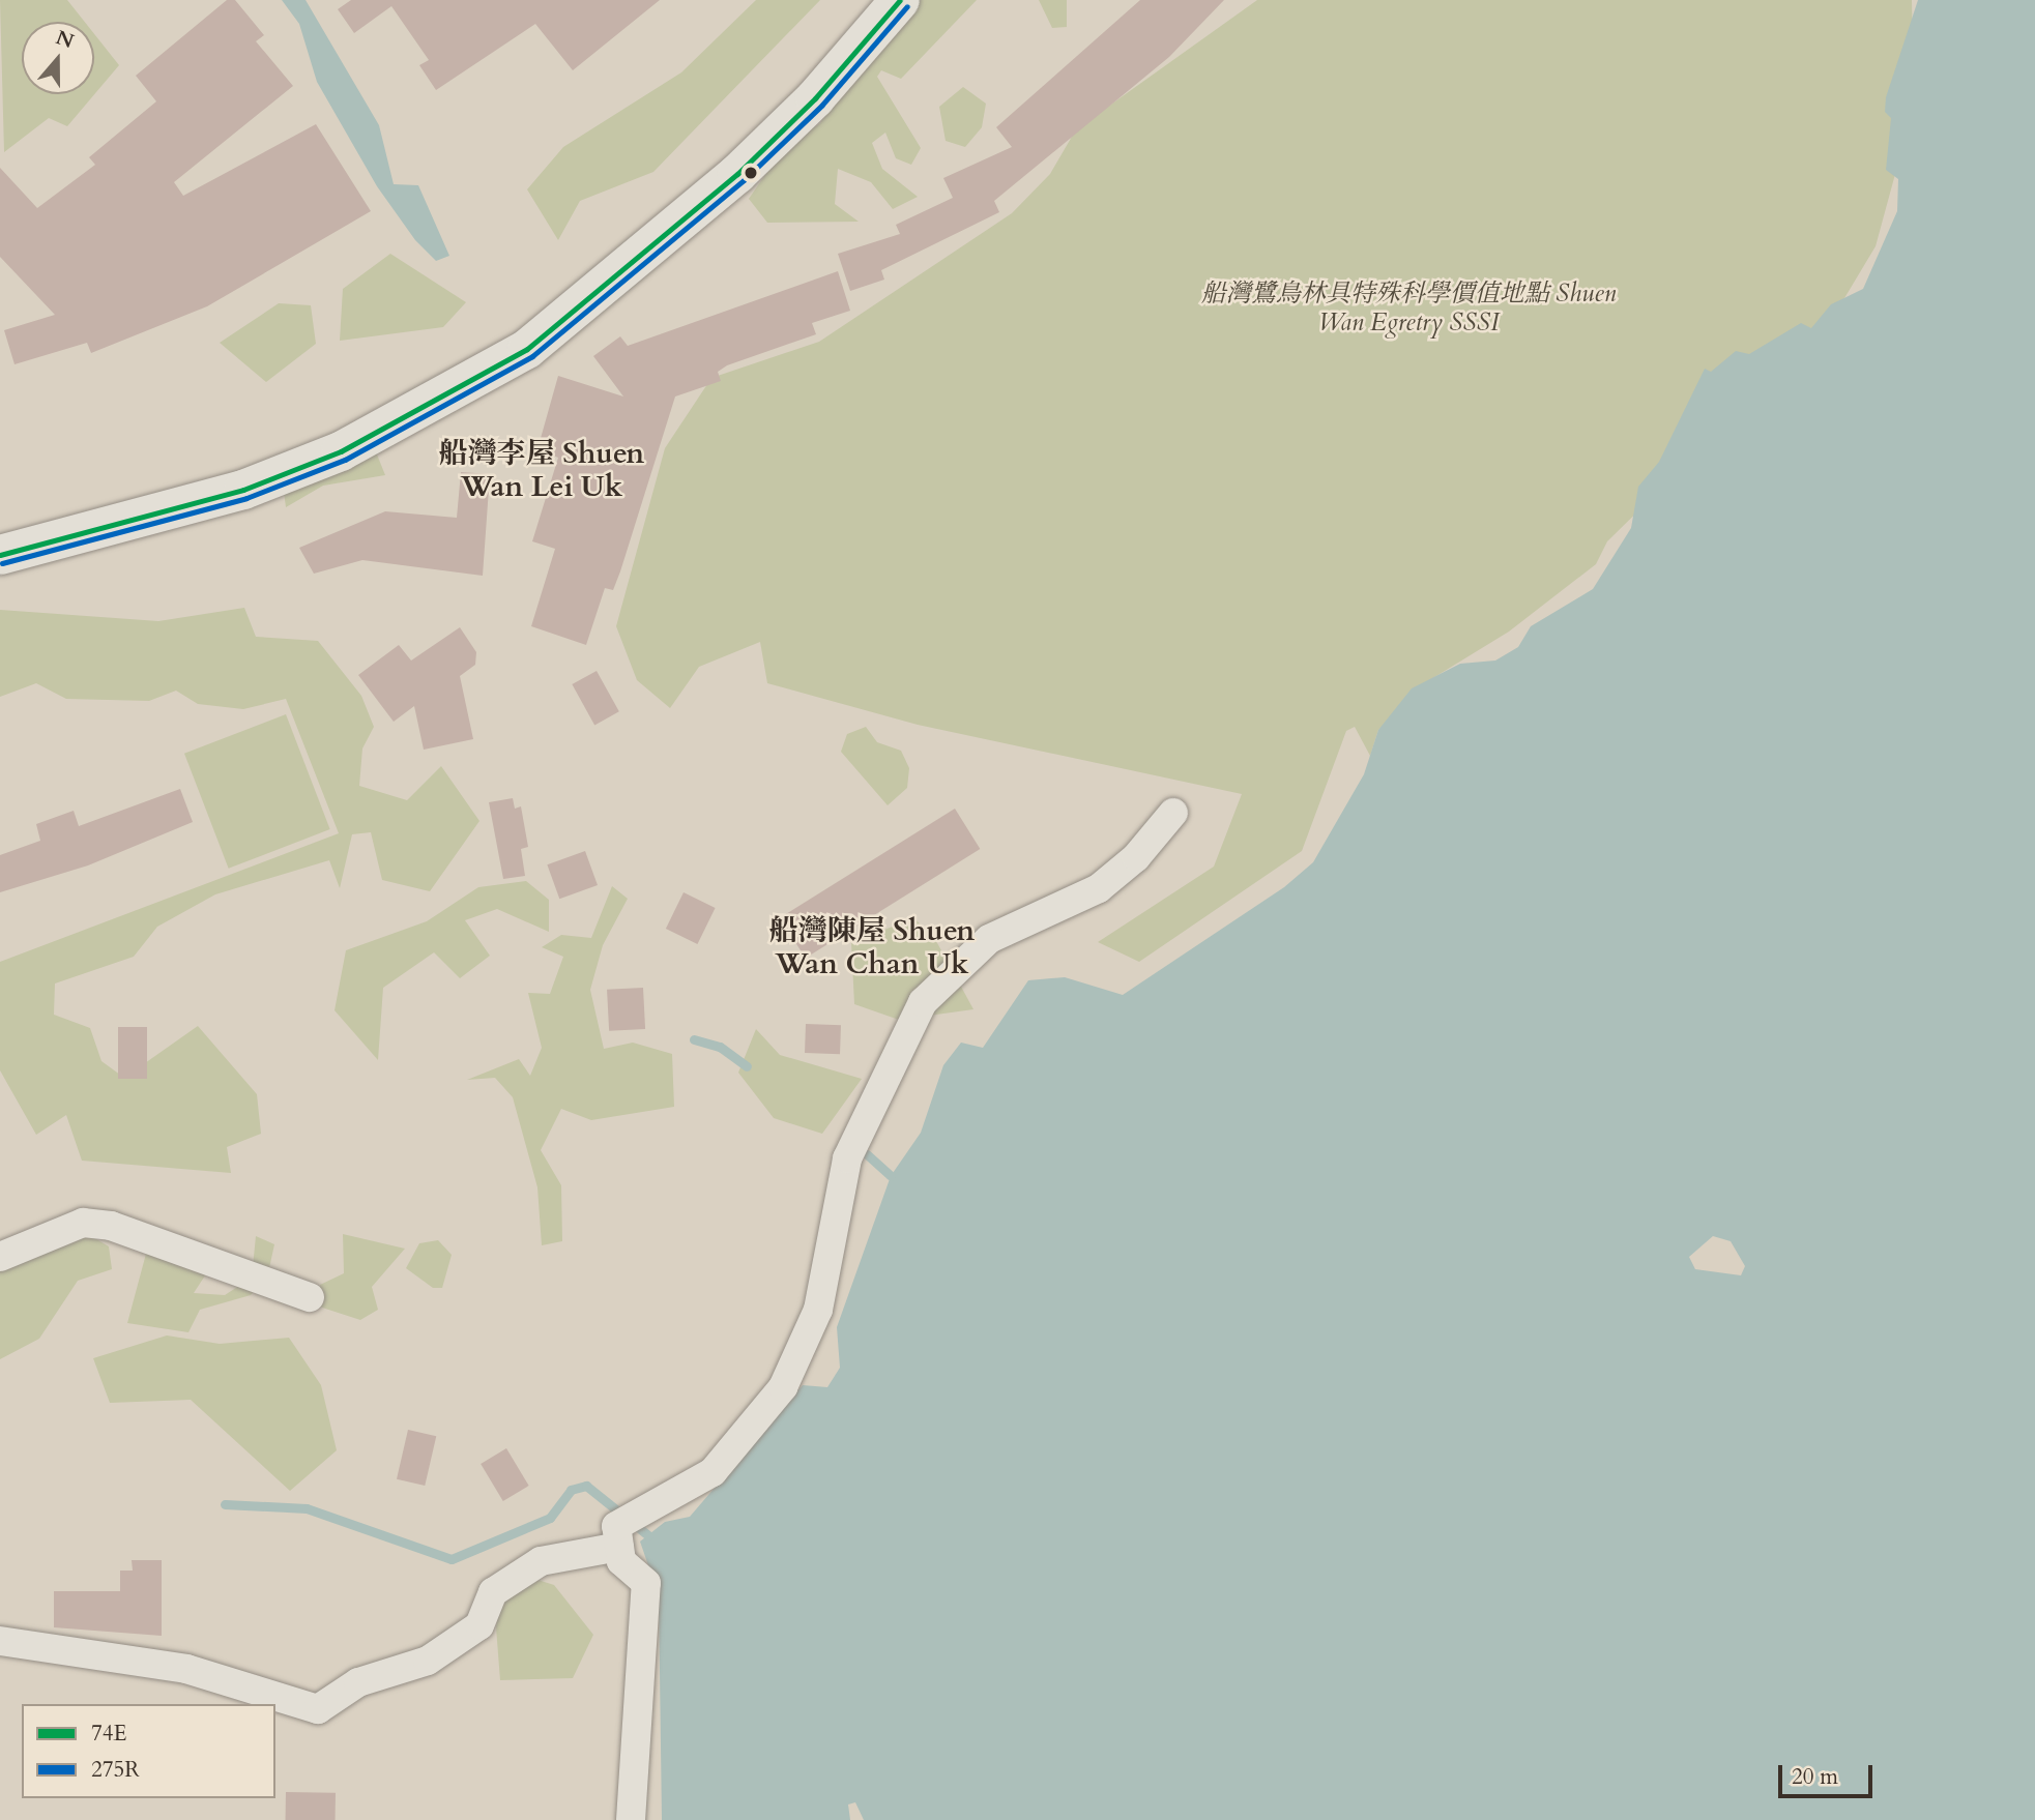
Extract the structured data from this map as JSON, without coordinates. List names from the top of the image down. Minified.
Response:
{"districts":["船灣李屋 Shuen Wan Lei Uk","船灣陳屋 Shuen Wan Chan Uk"],"parks":["船灣鷺鳥林具特殊科學價值地點 Shuen Wan Egretry SSSI"],"lines":["transit line 74E","transit line 275R"],"legend":["74E","275R"],"scale_bar":"20 m","north":"top"}
